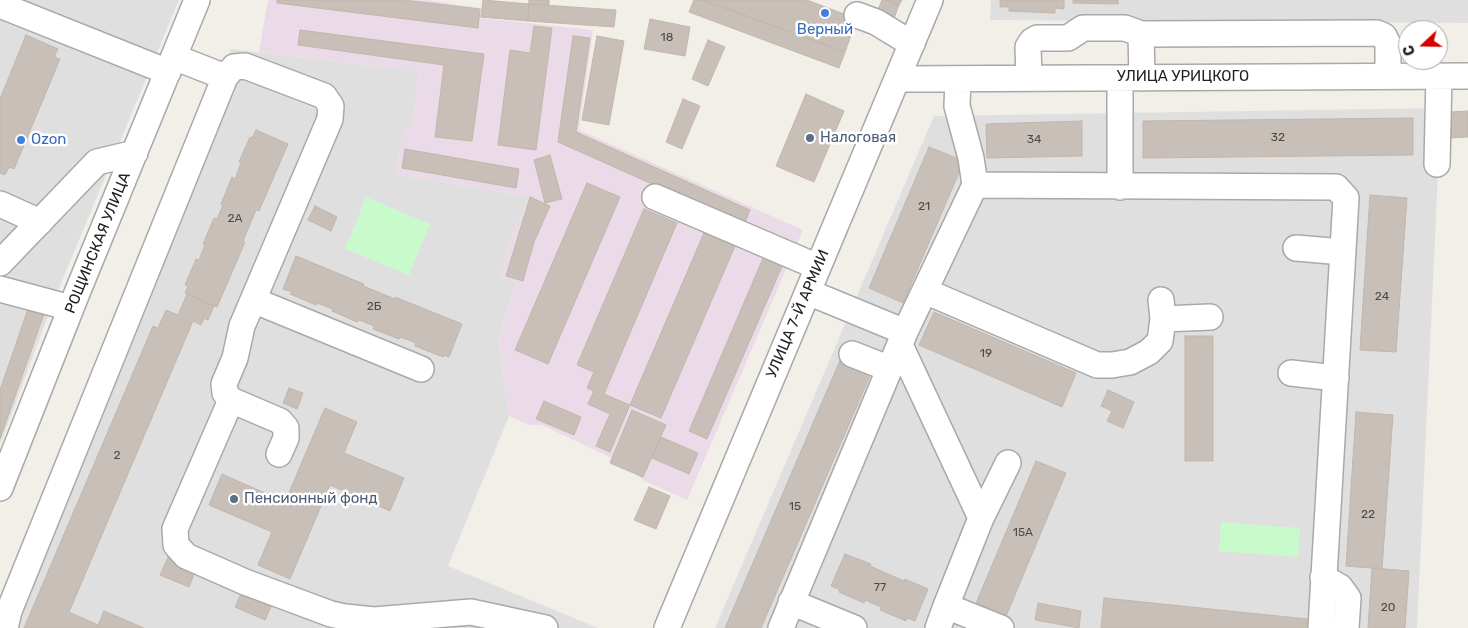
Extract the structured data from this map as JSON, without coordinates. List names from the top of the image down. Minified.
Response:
{"streets":{"street":["УЛИЦА УРИЦКОГО","РОЩИНСКАЯ УЛИЦА","УЛИЦА 7-Й АРМИИ"]},"crossings":[["УЛИЦА УРИЦКОГО","УЛИЦА 7-Й АРМИИ"]],"places":["Верный","Налоговая","Ozon","Пенсионный фонд"],"house_numbers":["18","32","34","21","2А","24","2Б","19","2","15","22","15А","77","20"],"north":"left"}
